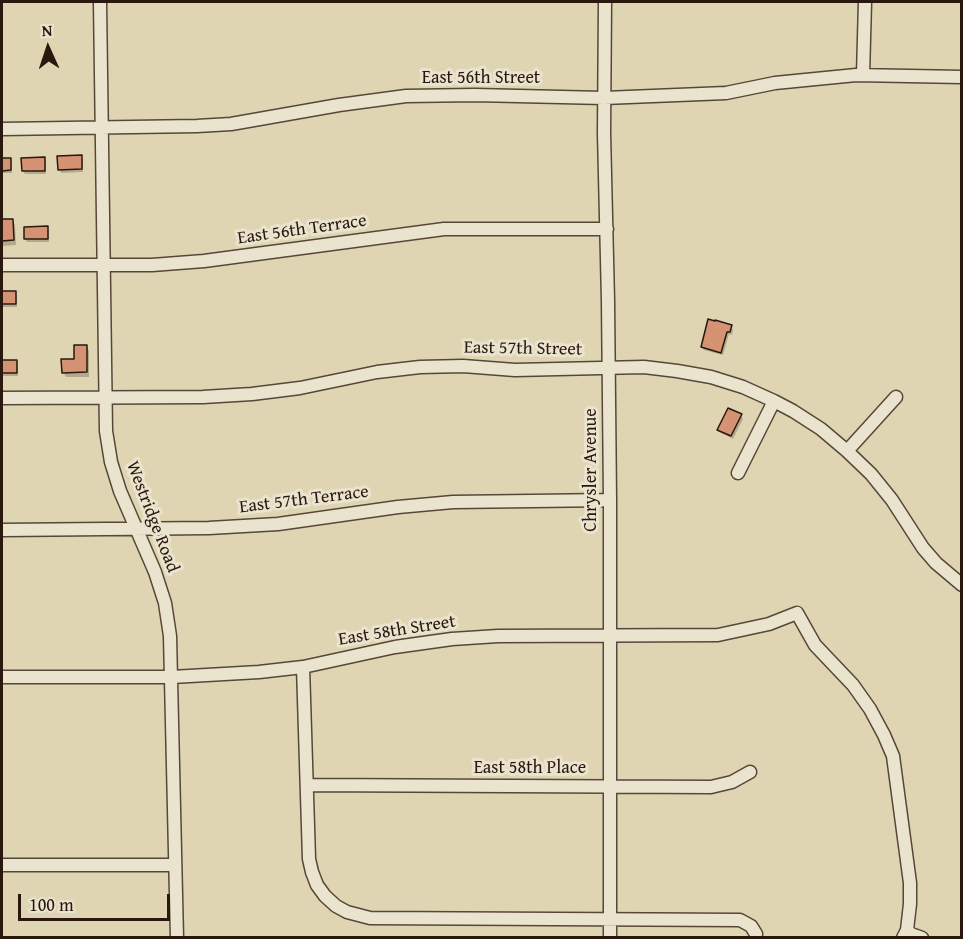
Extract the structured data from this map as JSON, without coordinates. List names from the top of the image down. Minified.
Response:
{"streets":{"street":["East 56th Street","East 56th Terrace","East 57th Street","Chrysler Avenue","East 57th Terrace","Westridge Road","East 58th Street","East 58th Place"]},"crossings":[["East 56th Street","Chrysler Avenue"],["East 56th Street","Westridge Road"],["East 56th Terrace","Chrysler Avenue"],["East 56th Terrace","Westridge Road"],["East 57th Street","Chrysler Avenue"],["East 57th Street","Westridge Road"],["Chrysler Avenue","East 57th Terrace"],["Chrysler Avenue","East 58th Street"],["Chrysler Avenue","East 58th Place"],["East 57th Terrace","Westridge Road"],["Westridge Road","East 58th Street"]],"scale_bar":"100 m","north":"top"}
